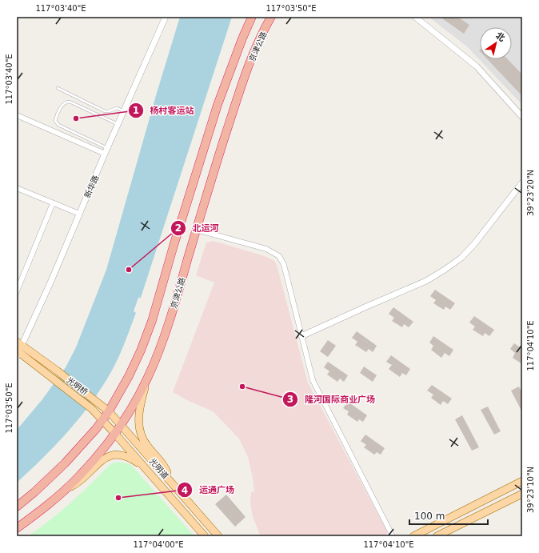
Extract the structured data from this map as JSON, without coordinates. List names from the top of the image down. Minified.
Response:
{"streets":{"highway":["京津公路"],"main road":["光明桥","光明道"],"street":["新华路"]},"crossings":[["京津公路","光明道"],["新华路","光明桥"],["光明桥","光明道"]],"places":["杨村客运站","北运河","隆河国际商业广场","运通广场"],"scale_bar":"100 m","north":"top right","coordinates":["117°03'40\"E","117°03'50\"E","39°23'20\"N","117°04'10\"E","39°23'10\"N","117°04'00\"E"]}
